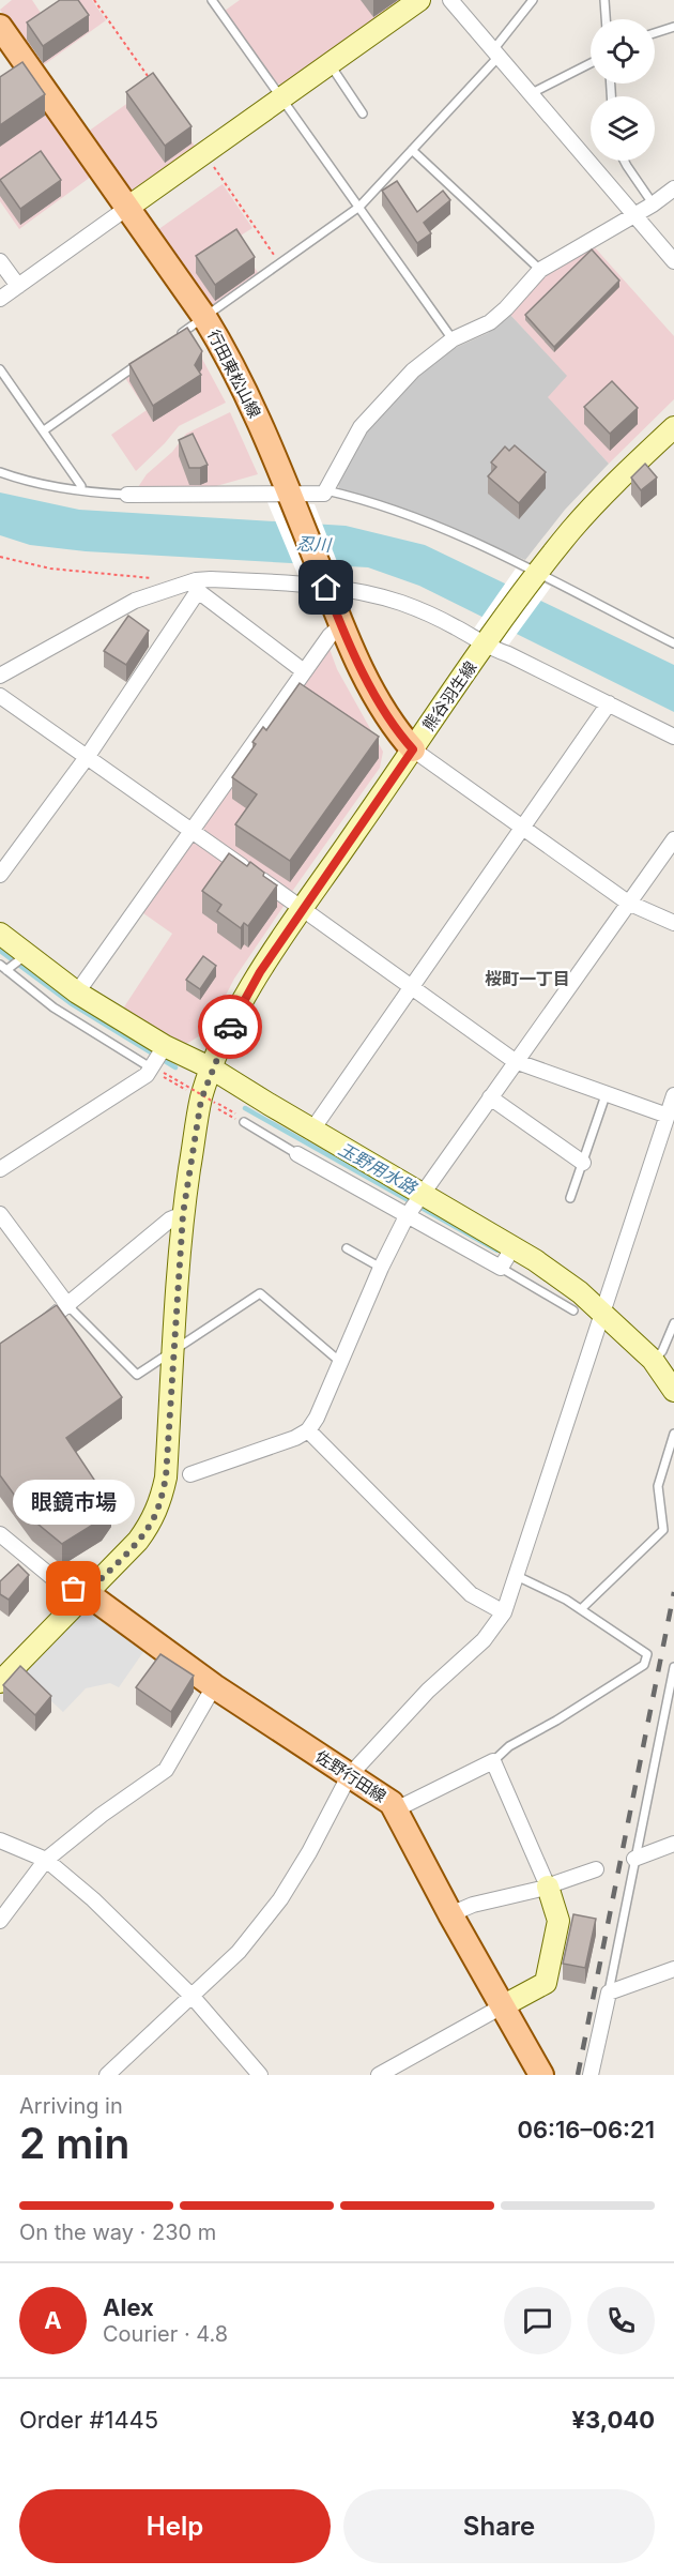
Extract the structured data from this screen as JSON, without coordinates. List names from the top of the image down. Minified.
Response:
{"streets":{"main road":["行田東松山線","熊谷羽生線","佐野行田線"]},"crossings":[["行田東松山線","熊谷羽生線"],["熊谷羽生線","佐野行田線"]],"districts":["桜町一丁目"],"water":["忍川","玉野用水路"],"places":["眼鏡市場"],"page":{"bubble":"眼鏡市場","heading":["2 min","Arriving in","06:16–06:21"],"panel":["Alex","Courier · 4.8","Order #1445","¥3,040"],"bar":"On the way · 230 m","round":"A","buttons":["Help","Share"]}}
